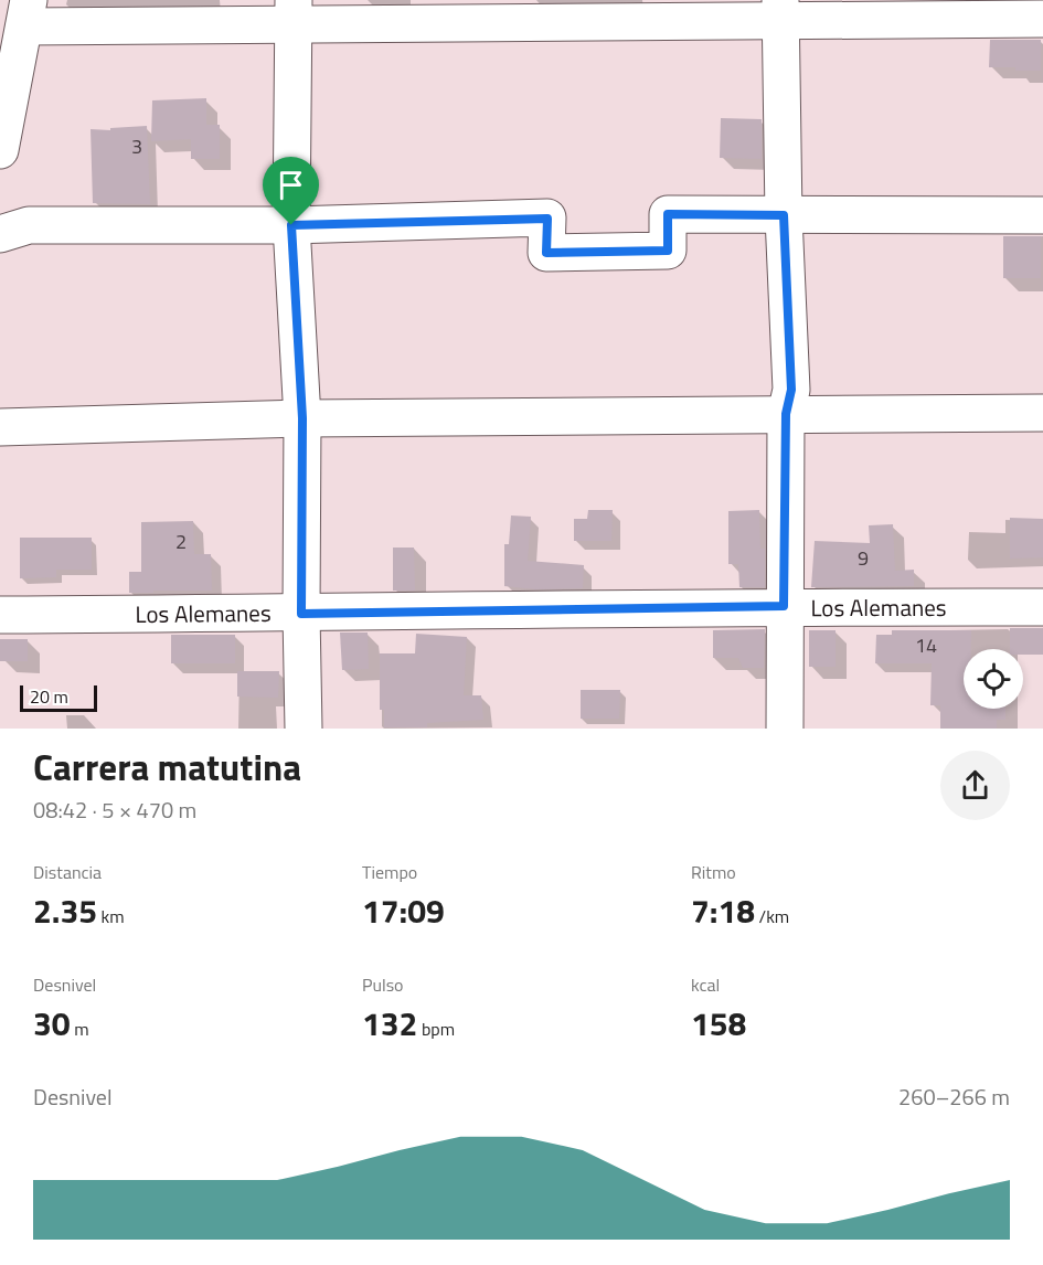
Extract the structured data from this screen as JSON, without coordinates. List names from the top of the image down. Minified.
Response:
{"streets":{"street":["Los Alemanes"]},"house_numbers":["3","2","9","14"],"scale_bar":"20 m","page":{"scale":"20 m","heading":["Carrera matutina","08:42 · 5 × 470 m"],"stats":[["Distancia","2.35 km"],["Tiempo","17:09"],["Ritmo","7:18 /km"],["Desnivel","30 m"],["Pulso","132 bpm"],["kcal","158"]],"chart":["Desnivel","260–266 m"]}}
